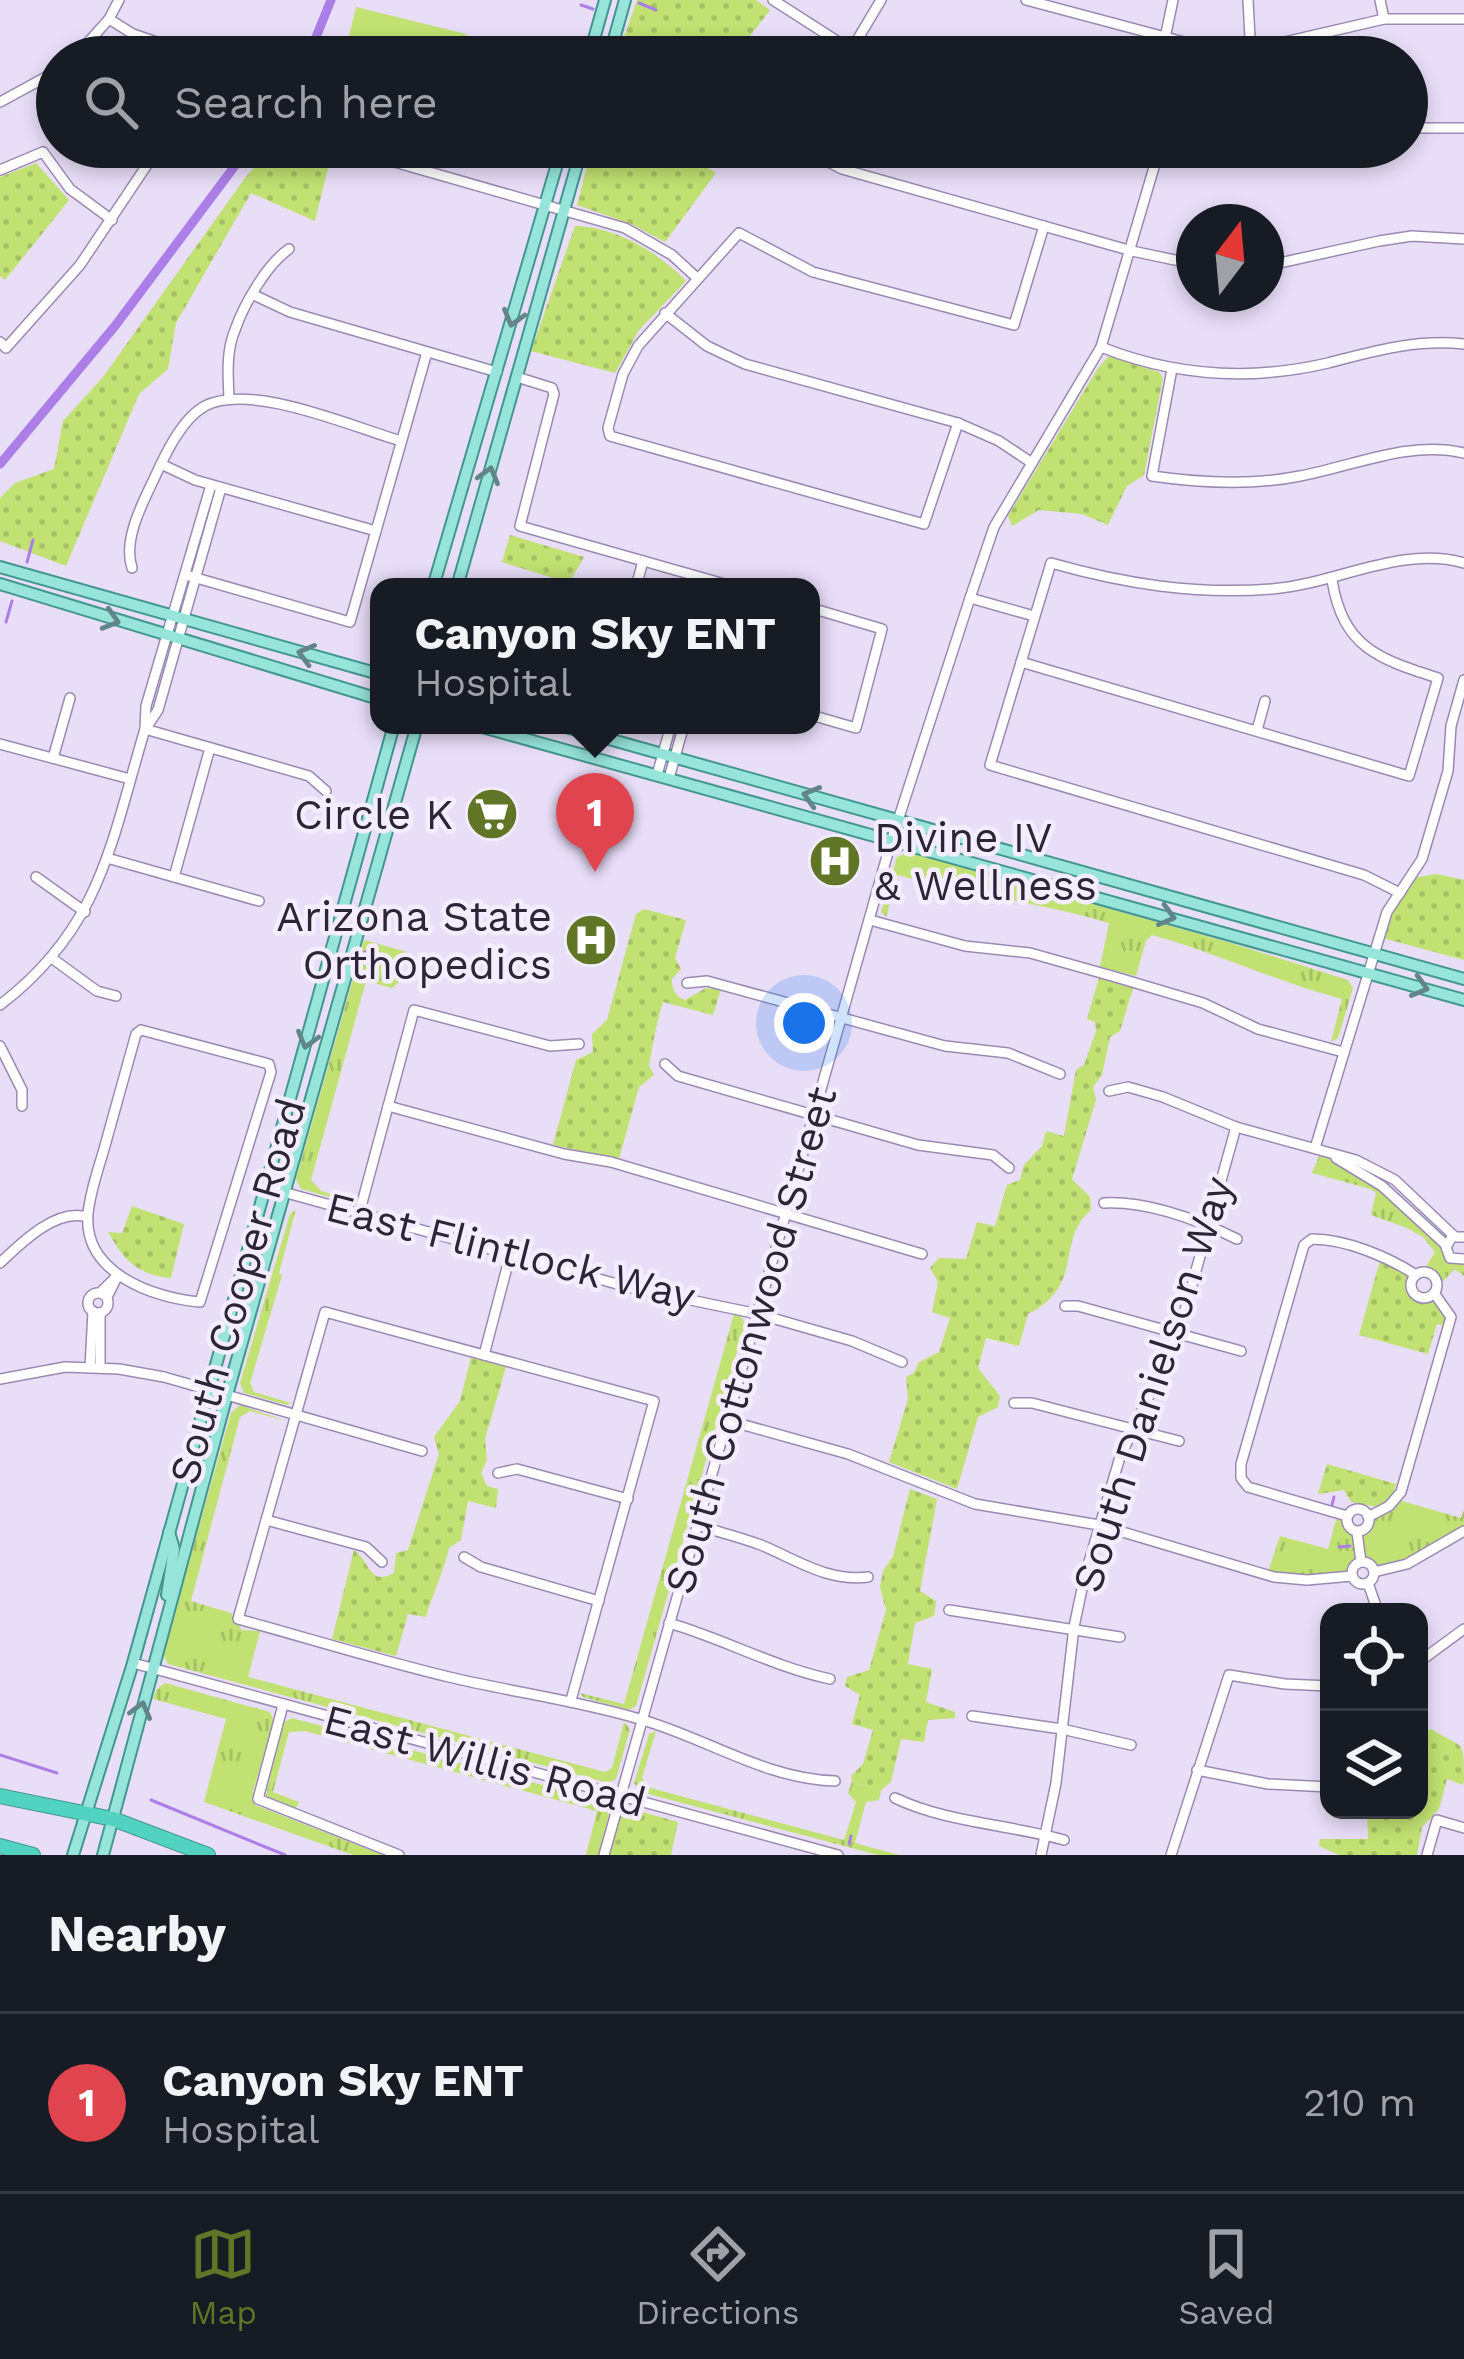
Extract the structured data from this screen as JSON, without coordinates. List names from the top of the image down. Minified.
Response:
{"streets":{"main road":["South Cooper Road"],"street":["East Flintlock Way","South Cottonwood Street","South Danielson Way","East Willis Road"]},"crossings":[["East Flintlock Way","South Cooper Road"],["East Flintlock Way","South Cottonwood Street"],["South Cooper Road","East Willis Road"],["South Cottonwood Street","East Willis Road"]],"places":{"supermarket":["Circle K"],"hospital":["Divine IV & Wellness","Arizona State Orthopedics"]},"north":"top","page":{"search":"Search here","popup":["Canyon Sky ENT","Hospital"],"pins":"1","heading":"Nearby","list":[{"mark":"1","name":"Canyon Sky ENT","note":"Hospital","value":"210 m"}],"nav":["Map","Directions","Saved"]}}
